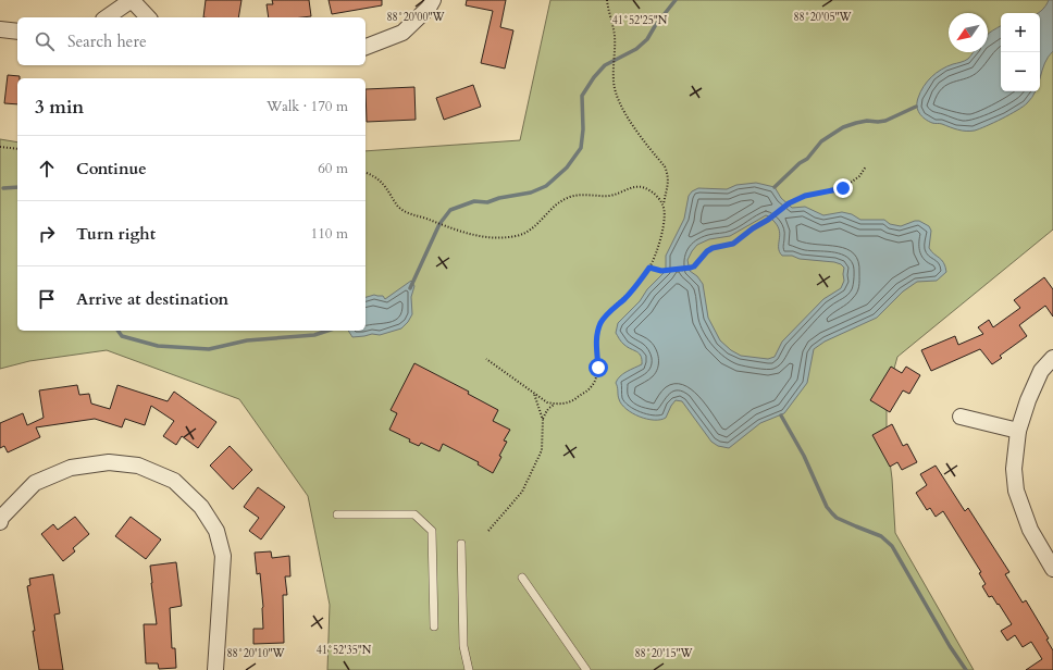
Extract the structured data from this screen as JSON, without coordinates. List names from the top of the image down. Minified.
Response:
{"north":"bottom left","page":{"map_buttons":["+","−"],"search":"Search here","heading":["3 min","Walk · 170 m"],"list":[["Continue","60 m"],["Turn right","110 m"],"Arrive at destination"]},"coordinates":["88°20'00\"W","88°20'05\"W","41°52'25\"N","41°52'35\"N","88°20'10\"W","88°20'15\"W"]}
